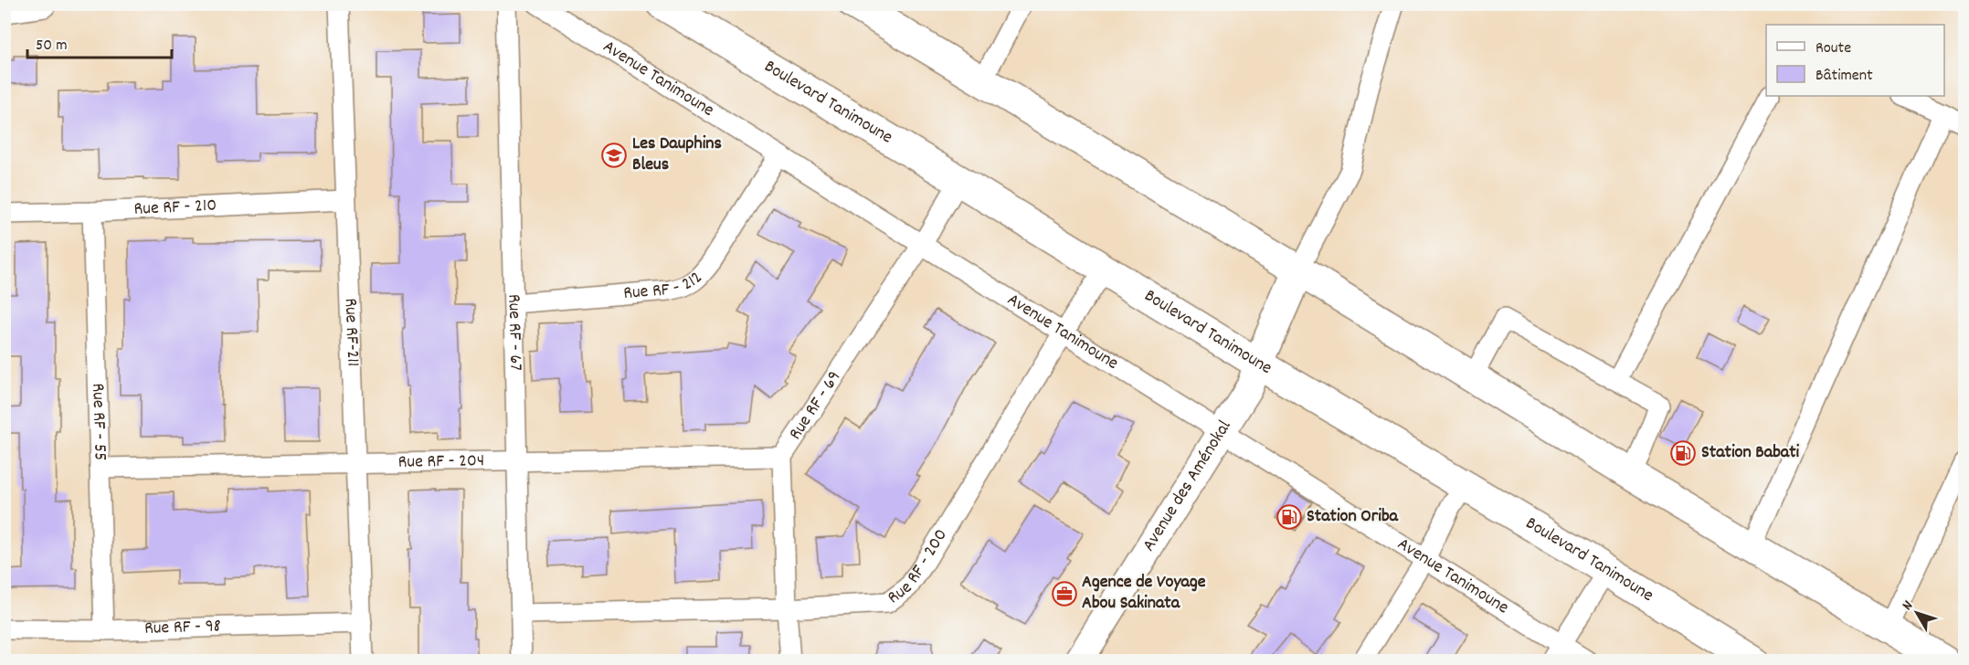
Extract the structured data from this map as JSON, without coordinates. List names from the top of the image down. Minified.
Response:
{"streets":{"main road":["Boulevard Tanimoune","Avenue des Aménokal"],"street":["Avenue Tanimoune","Rue RF - 210","Rue RF - 212","Rue RF-211","Rue RF - 67","Rue RF - 69","Rue RF - 55","Rue RF - 204","Rue RF - 200","Rue RF - 98"]},"crossings":[["Avenue Tanimoune","Rue RF - 212"],["Avenue Tanimoune","Rue RF - 69"],["Avenue Tanimoune","Avenue des Aménokal"],["Avenue Tanimoune","Rue RF - 200"],["Boulevard Tanimoune","Rue RF - 69"],["Boulevard Tanimoune","Avenue des Aménokal"],["Boulevard Tanimoune","Rue RF - 200"],["Rue RF - 210","Rue RF-211"],["Rue RF - 210","Rue RF - 55"],["Rue RF - 212","Rue RF - 67"],["Rue RF-211","Rue RF - 204"],["Rue RF-211","Rue RF - 98"],["Rue RF - 67","Rue RF - 204"],["Rue RF - 67","Rue RF - 200"],["Rue RF - 69","Rue RF - 204"],["Rue RF - 69","Rue RF - 200"],["Rue RF - 55","Rue RF - 204"],["Rue RF - 55","Rue RF - 98"]],"places":{"school or university":["Les Dauphins Bleus"],"fuel station":["Station Babati","Station Oriba"],"office":["Agence de Voyage Abou Sakinata"]},"legend":["Route","Bâtiment"],"scale_bar":"50 m","north":"top left"}
